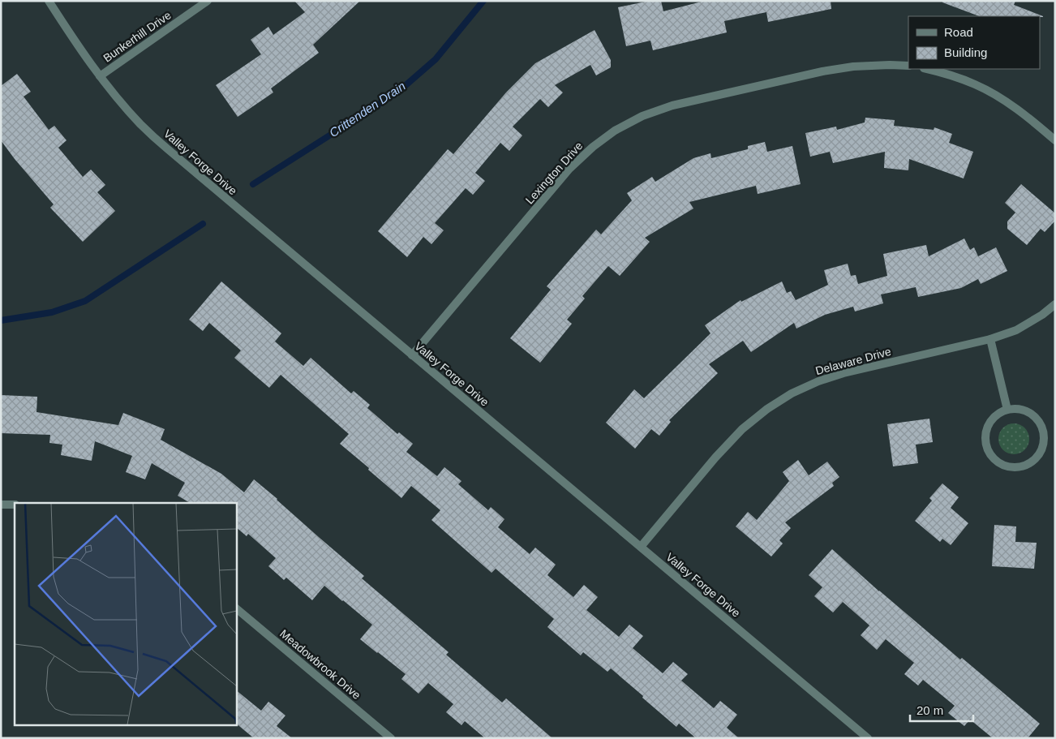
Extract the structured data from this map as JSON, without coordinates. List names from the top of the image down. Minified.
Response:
{"streets":{"street":["Bunkerhill Drive","Valley Forge Drive","Lexington Drive","Delaware Drive","Meadowbrook Drive"]},"crossings":[["Bunkerhill Drive","Valley Forge Drive"],["Valley Forge Drive","Lexington Drive"],["Valley Forge Drive","Delaware Drive"]],"water":["Crittenden Drain"],"legend":["Road","Building"],"scale_bar":"20 m"}
